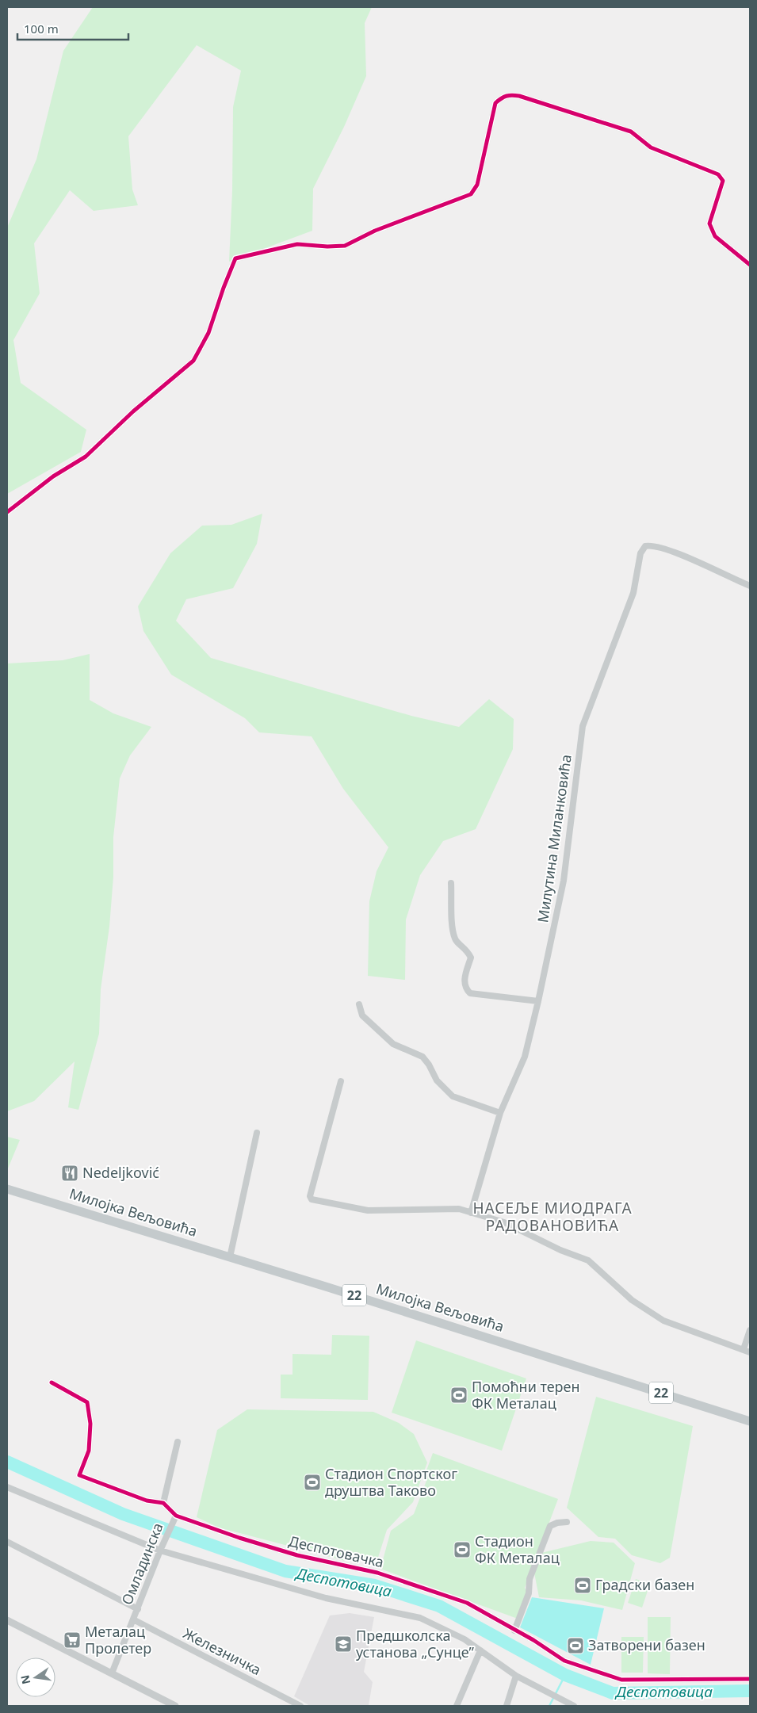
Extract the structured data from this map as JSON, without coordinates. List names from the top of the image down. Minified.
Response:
{"streets":{"main road":["Милојка Вељовића","22"],"street":["Милутина Миланковића","Деспотовачка","Омладинска","Железничка"]},"crossings":[["Деспотовачка","Омладинска"],["Омладинска","Железничка"]],"districts":["НАСЕЉЕ МИОДРАГА РАДОВАНОВИЋА"],"water":["Деспотовица"],"places":{"restaurant":["Nedeljković"],"sports":["Помоћни терен ФК Металац","Стадион Спортског друштва Таково","Стадион ФК Металац","Градски базен","Затворени базен"],"supermarket":["Металац Пролетер"],"school or university":["Предшколска установа „Сунце”"]},"scale_bar":"100 m","north":"left"}
